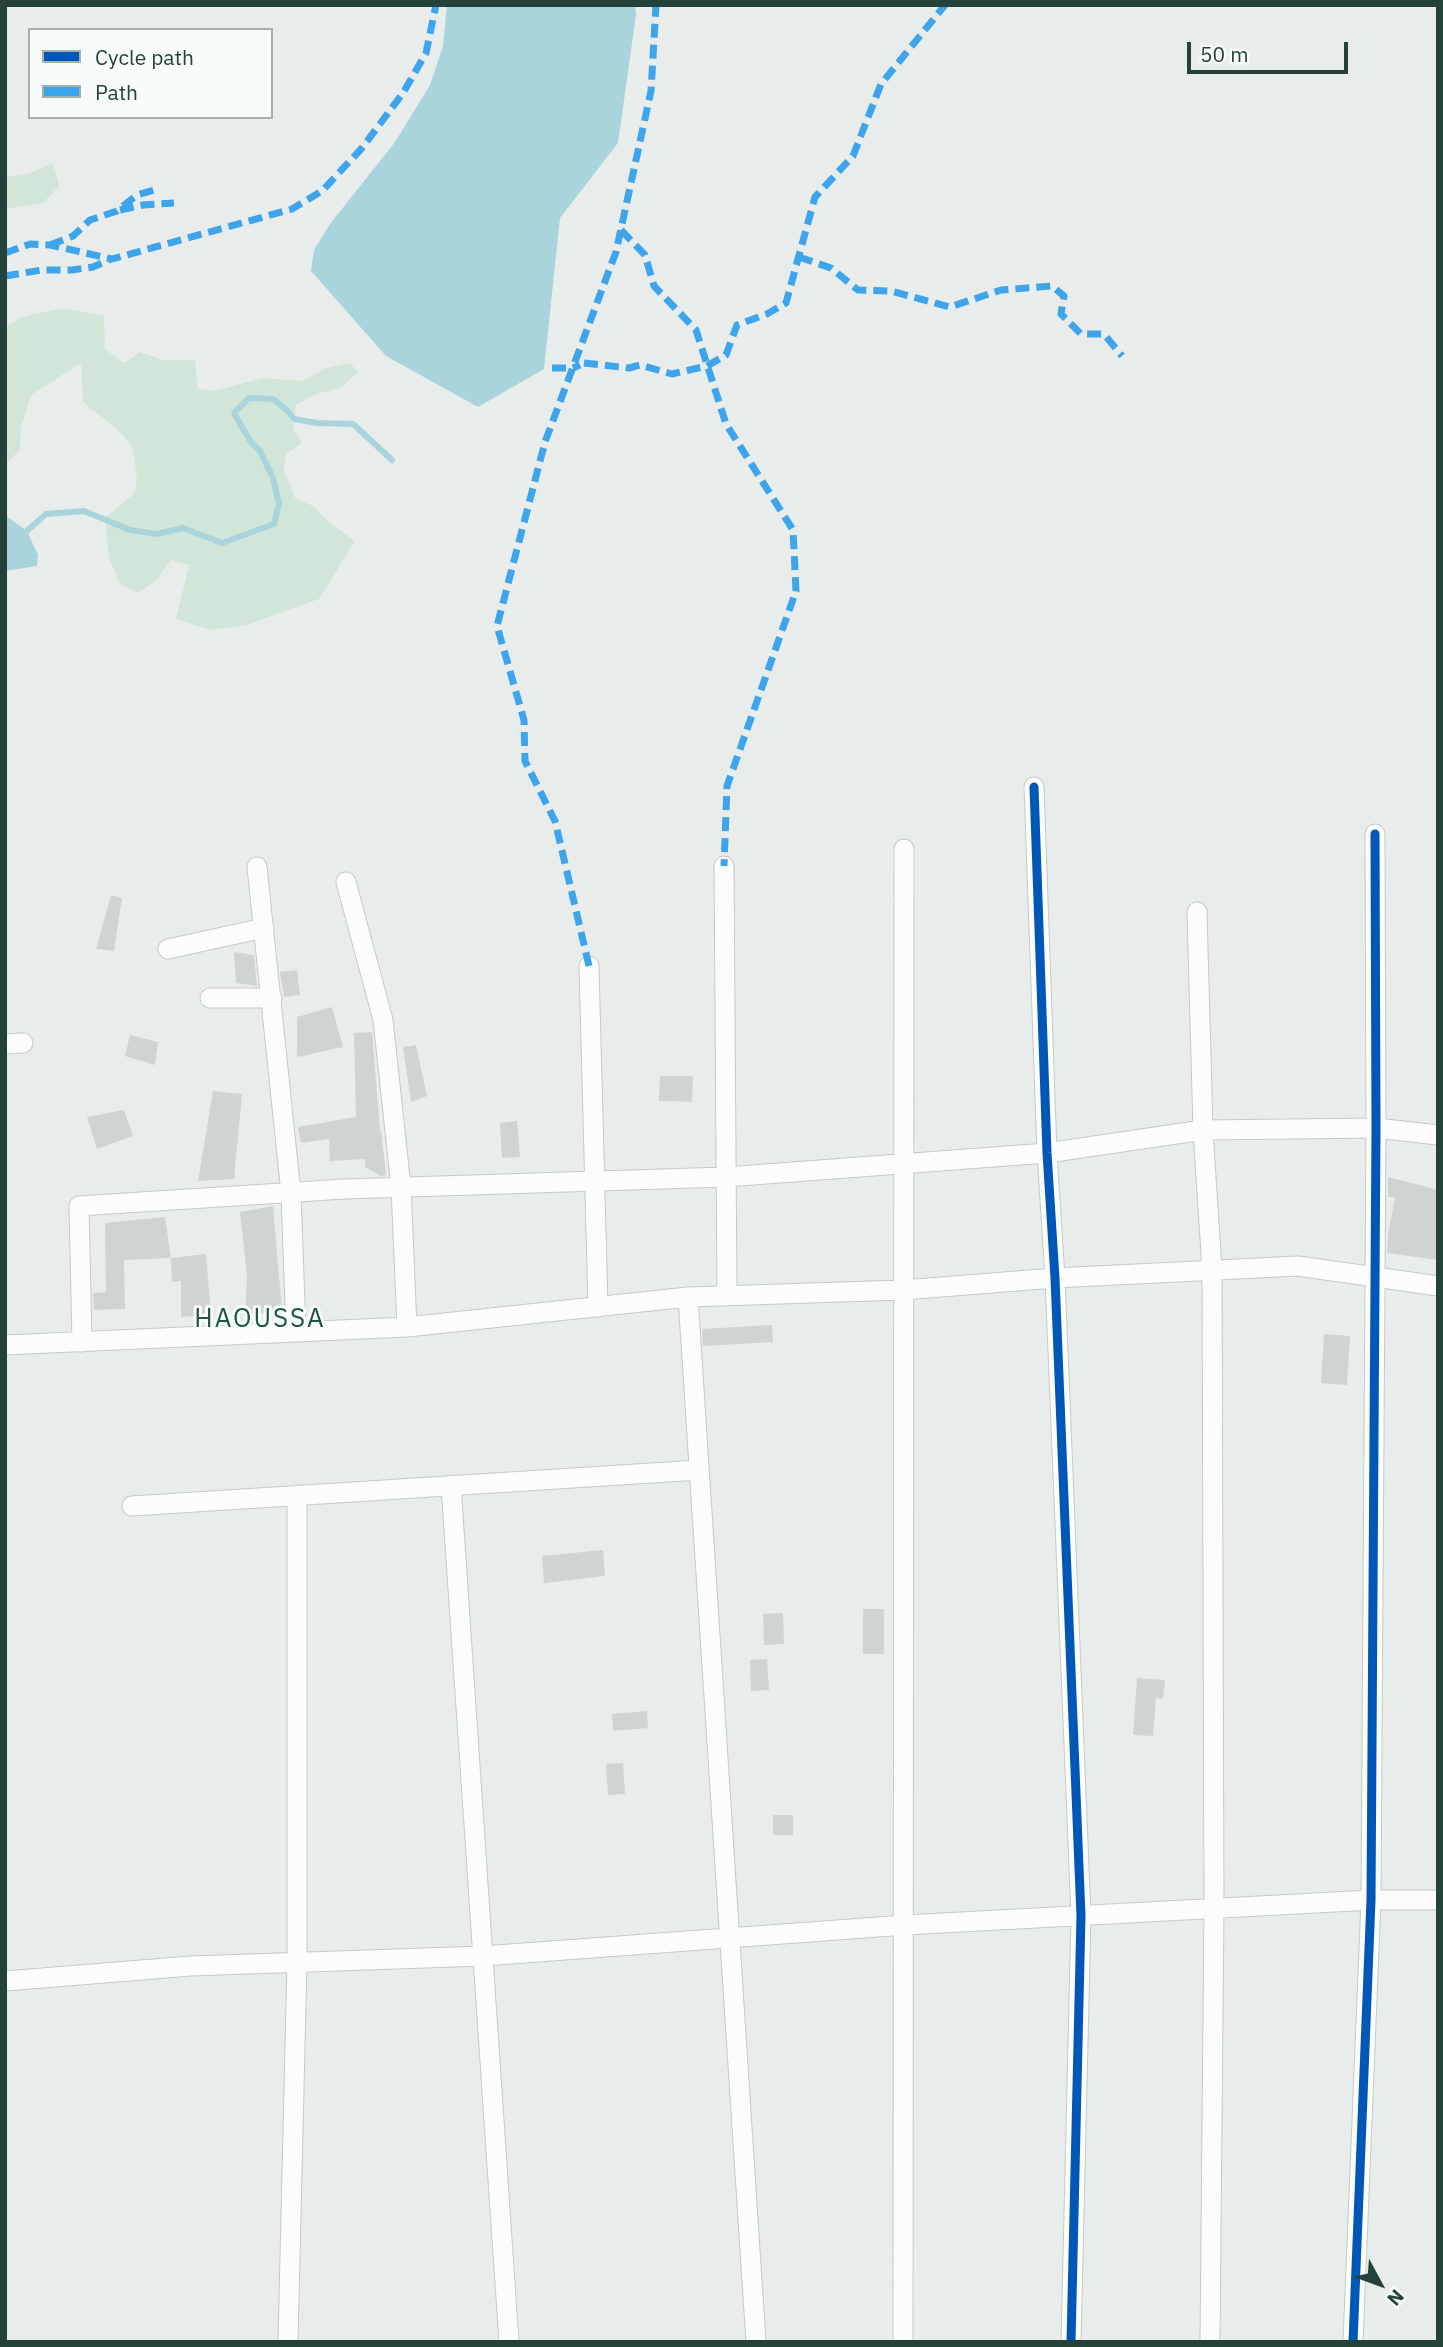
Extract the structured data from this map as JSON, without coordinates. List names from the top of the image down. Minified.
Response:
{"districts":["HAOUSSA"],"legend":["Cycle path","Path"],"scale_bar":"50 m","north":"bottom right"}
